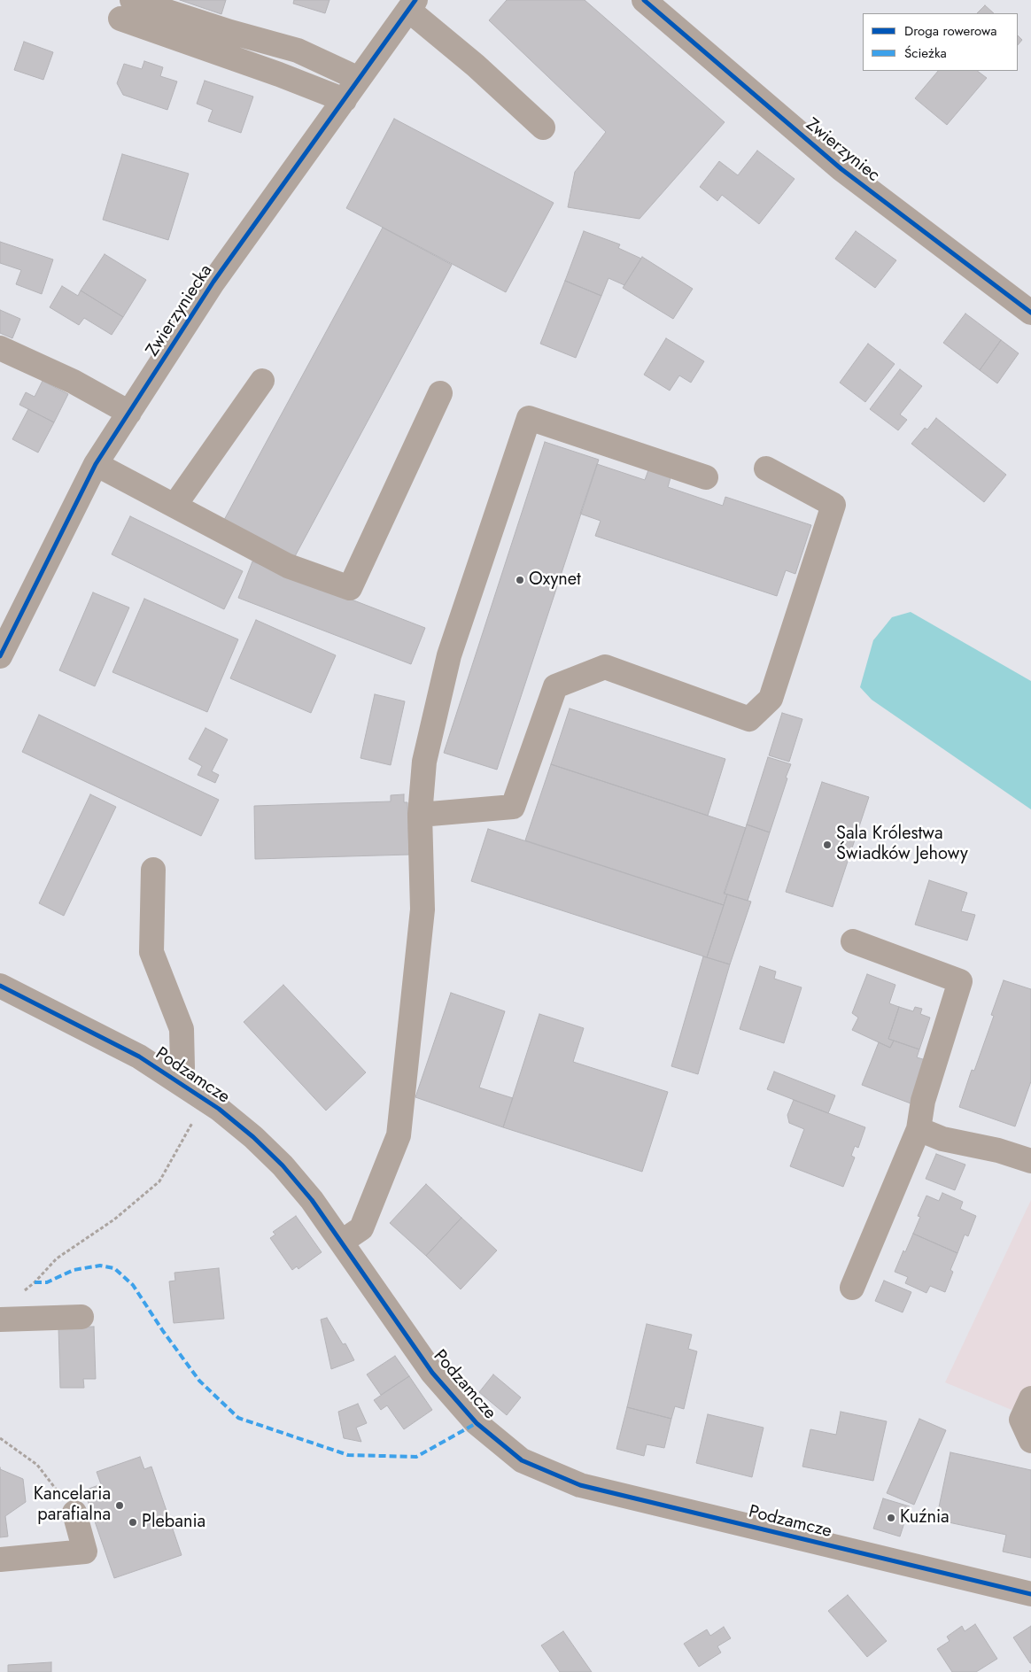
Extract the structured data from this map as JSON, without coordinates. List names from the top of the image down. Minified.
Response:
{"streets":{"street":["Zwierzyniec","Zwierzyniecka","Podzamcze"]},"places":["Oxynet","Sala Królestwa Świadków Jehowy","Kancelaria parafialna","Kuźnia","Plebania"],"legend":["Droga rowerowa","Ścieżka"]}
